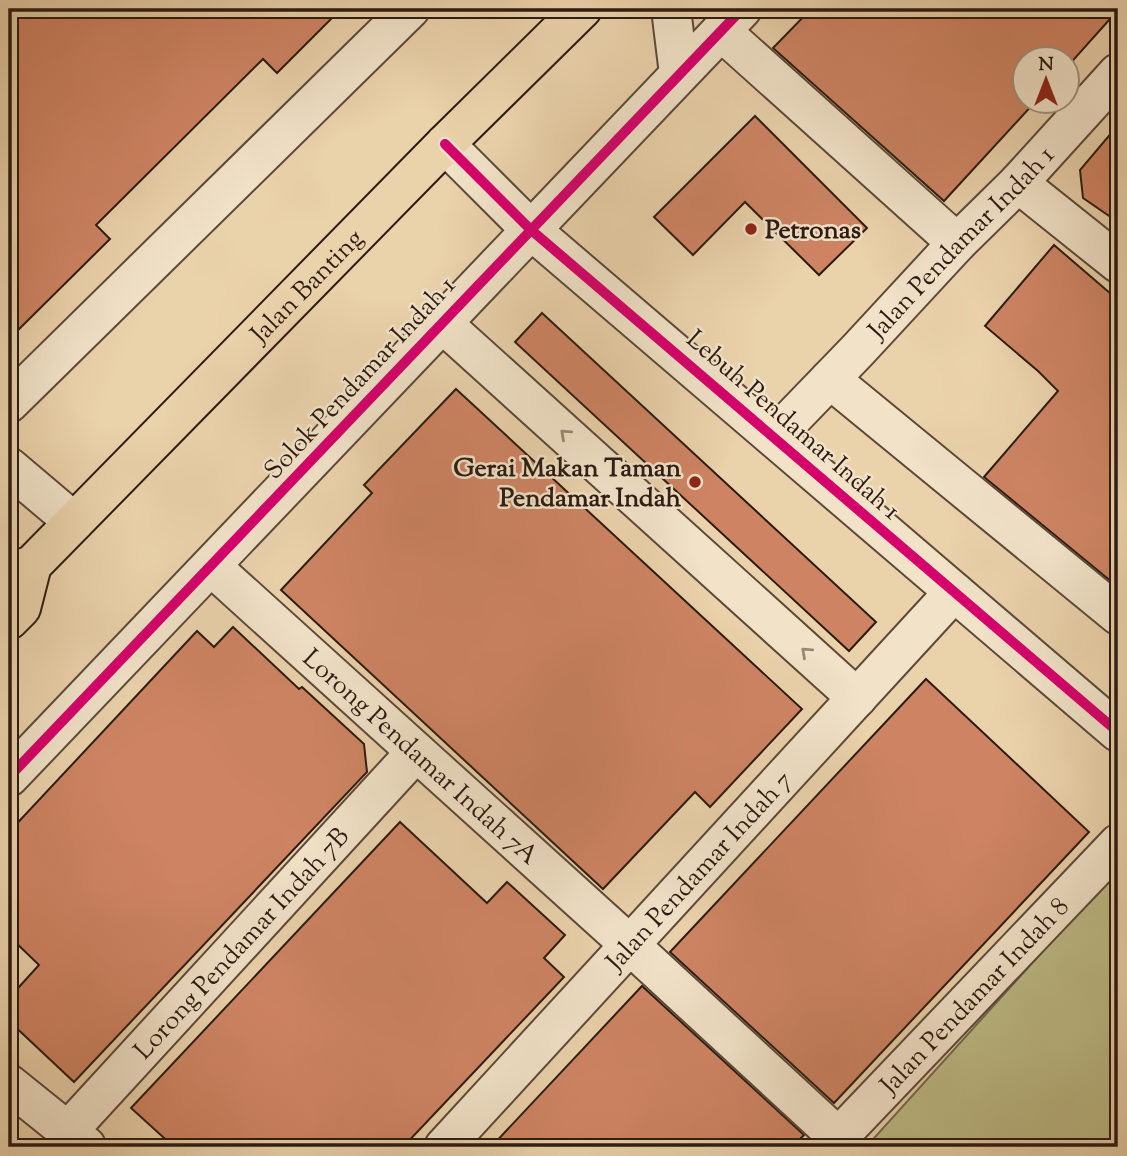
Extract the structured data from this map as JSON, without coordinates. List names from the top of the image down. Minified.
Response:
{"streets":{"main road":["Jalan Banting"],"street":["Jalan Pendamar Indah 1","Solok Pendamar Indah 1","Lebuh Pendamar Indah 1","Lorong Pendamar Indah 7A","Jalan Pendamar Indah 7","Lorong Pendamar Indah 7B","Jalan Pendamar Indah 8"]},"crossings":[["Jalan Pendamar Indah 1","Lebuh Pendamar Indah 1"],["Jalan Banting","Lebuh Pendamar Indah 1"],["Solok Pendamar Indah 1","Lebuh Pendamar Indah 1"],["Solok Pendamar Indah 1","Lorong Pendamar Indah 7A"],["Lebuh Pendamar Indah 1","Jalan Pendamar Indah 7"],["Lorong Pendamar Indah 7A","Jalan Pendamar Indah 7"],["Lorong Pendamar Indah 7A","Lorong Pendamar Indah 7B"],["Lorong Pendamar Indah 7A","Jalan Pendamar Indah 8"]],"places":["Petronas","Gerai Makan Taman Pendamar Indah"],"north":"top"}
